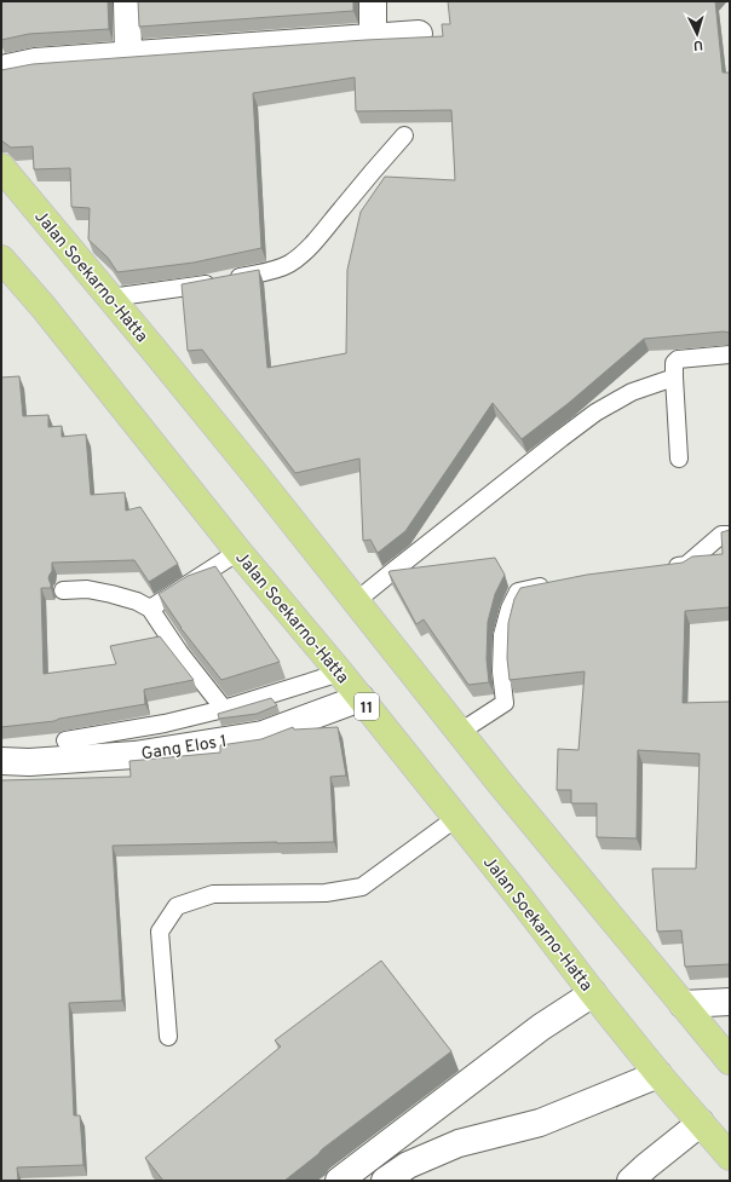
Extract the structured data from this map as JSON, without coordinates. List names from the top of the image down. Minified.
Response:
{"streets":{"highway":["Jalan Soekarno-Hatta","11"],"street":["Gang Elos 1"]},"crossings":[["Jalan Soekarno-Hatta","Gang Elos 1"]],"north":"bottom"}
